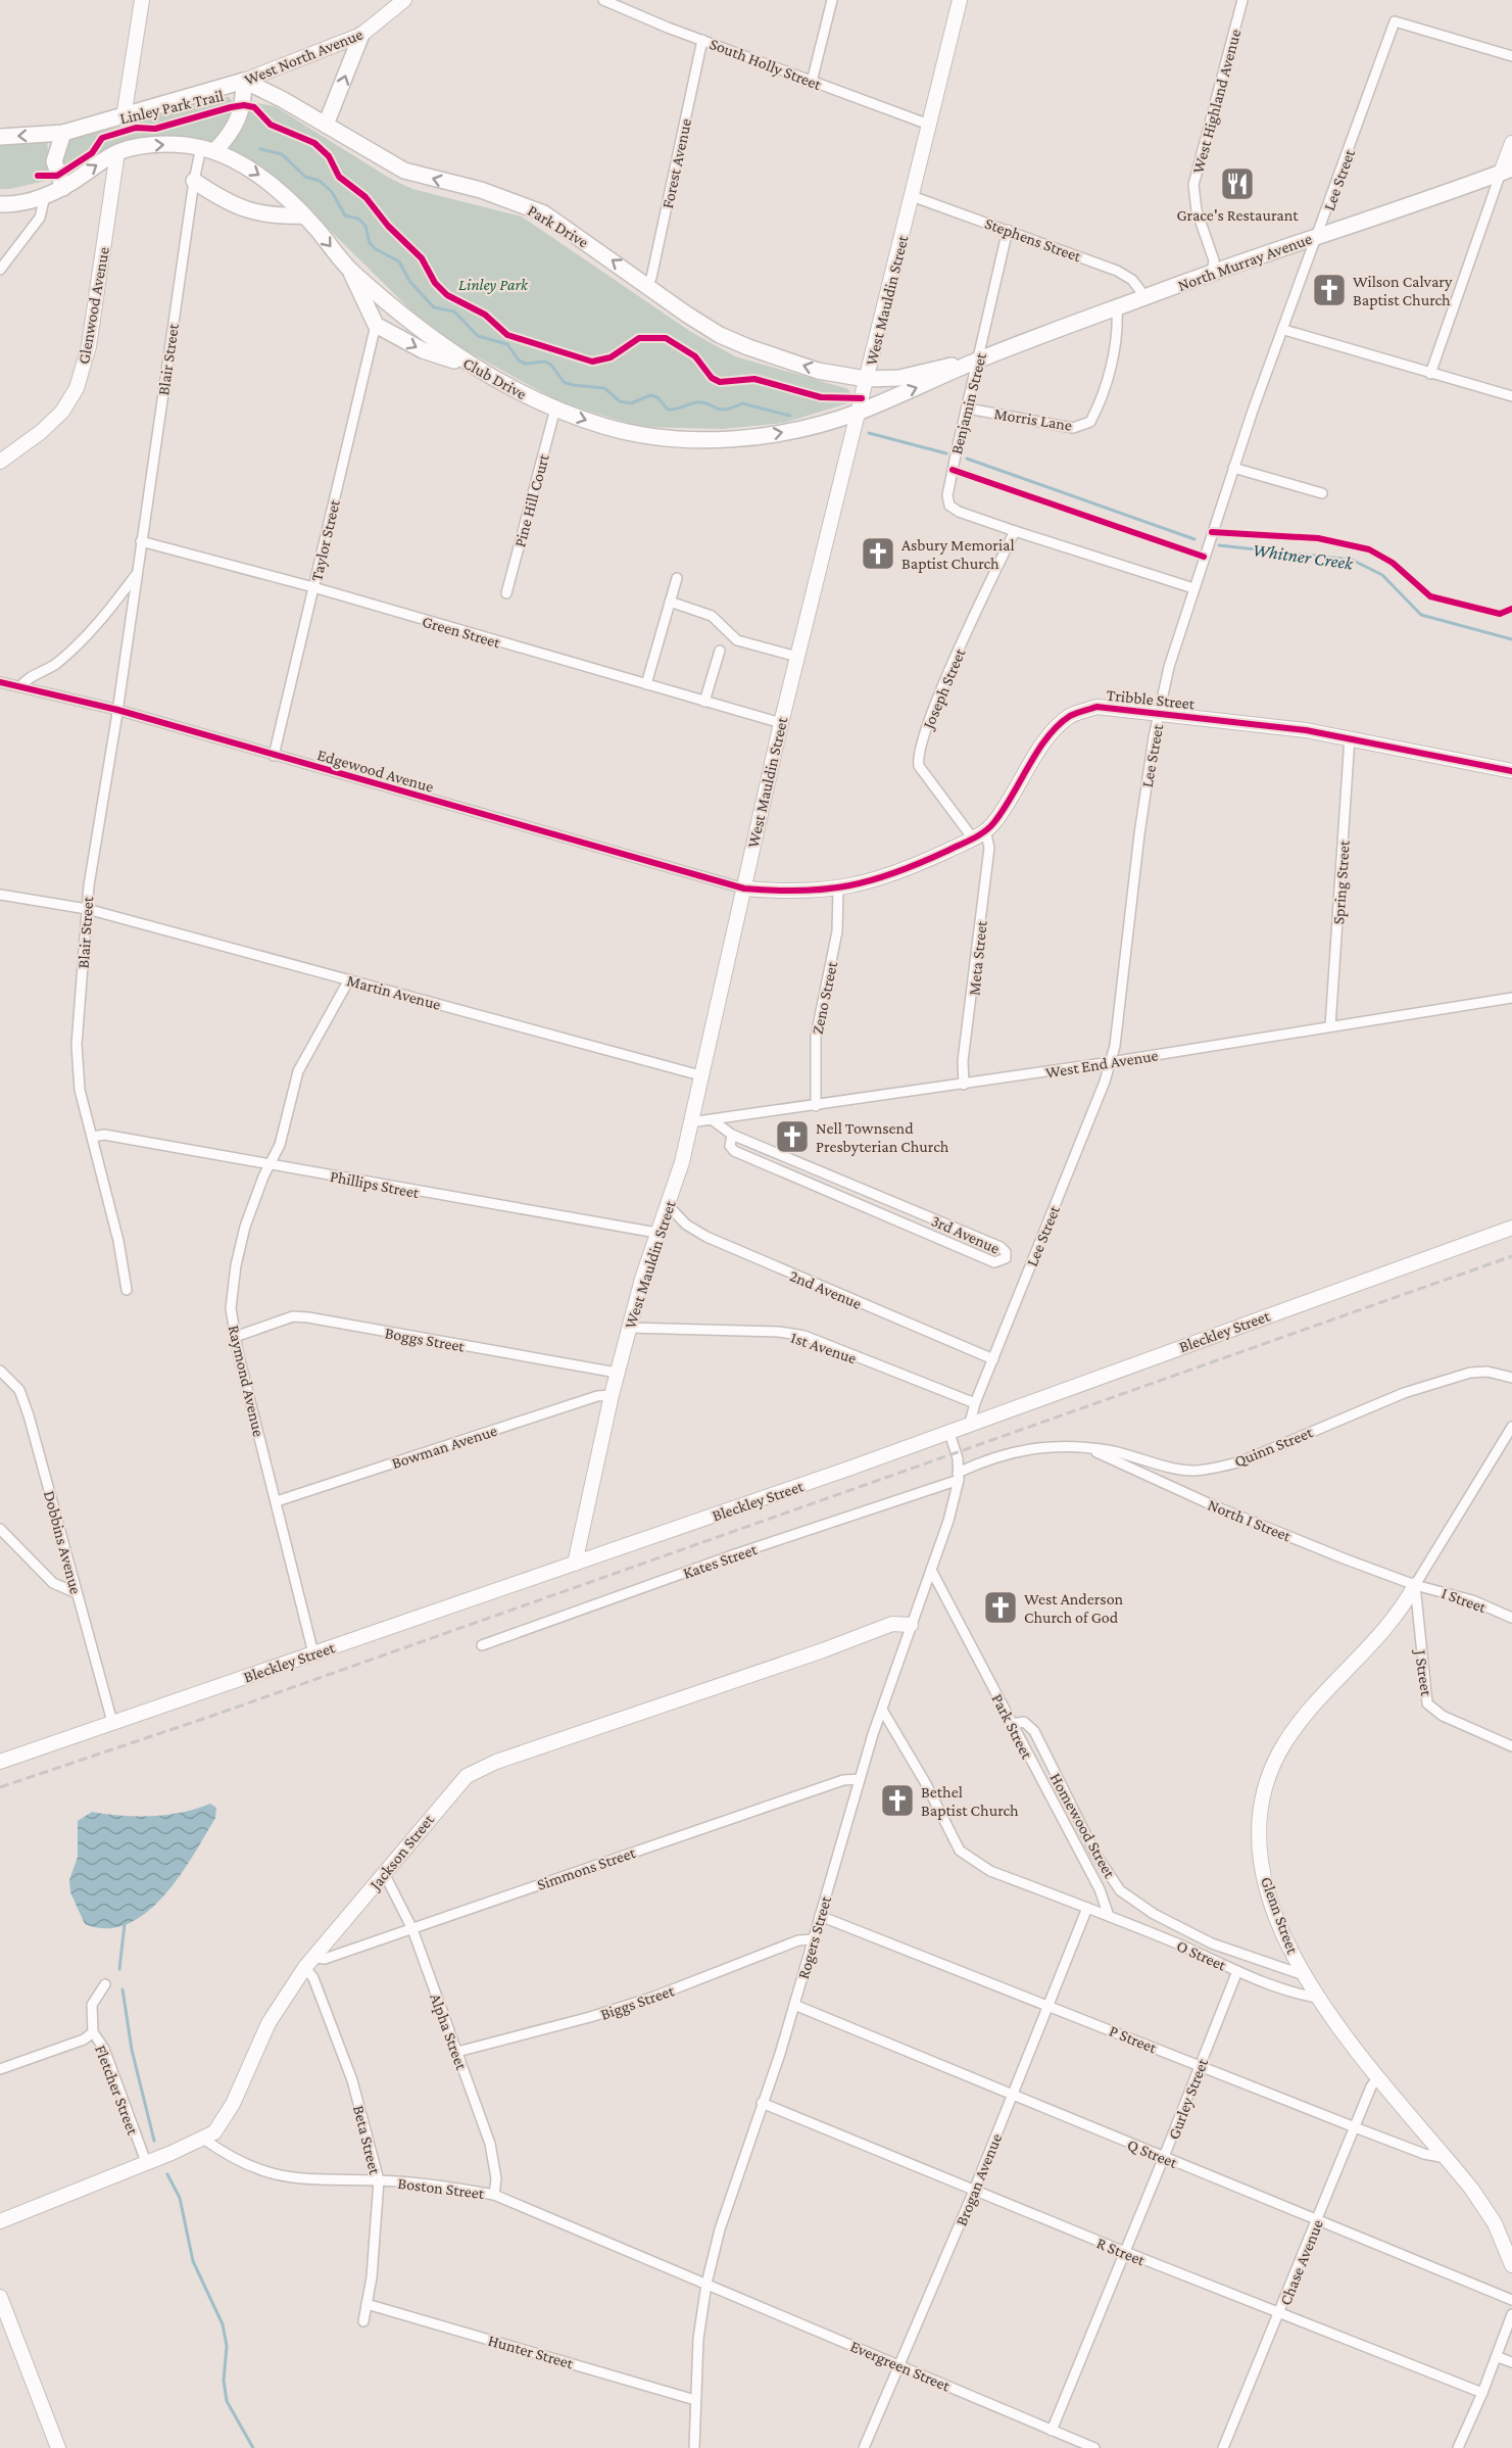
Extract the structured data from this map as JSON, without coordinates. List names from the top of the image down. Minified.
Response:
{"streets":{"main road":["West North Avenue","Park Drive","North Murray Avenue","Club Drive"],"street":["South Holly Street","West Highland Avenue","Forest Avenue","Lee Street","Stephens Street","West Mauldin Street","Glenwood Avenue","Blair Street","Benjamin Street","Morris Lane","Pine Hill Court","Taylor Street","Green Street","Joseph Street","Tribble Street","Edgewood Avenue","Spring Street","Meta Street","Martin Avenue","Zeno Street","West End Avenue","Phillips Street","3rd Avenue","2nd Avenue","Bleckley Street","Boggs Street","1st Avenue","Raymond Avenue","Bowman Avenue","Quinn Street","North I Street","Dobbins Avenue","Kates Street","I Street","J Street","Park Street","Homewood Street","Jackson Street","Simmons Street","Glenn Street","Rogers Street","O Street","Biggs Street","Alpha Street","P Street","Fletcher Street","Gurley Street","Beta Street","Q Street","Brogan Avenue","Boston Street","R Street","Chase Avenue","Hunter Street","Evergreen Street"],"cycle path":["Linley Park Trail"]},"crossings":[["West North Avenue","Park Drive"],["South Holly Street","Forest Avenue"],["South Holly Street","West Mauldin Street"],["West Highland Avenue","North Murray Avenue"],["Forest Avenue","Park Drive"],["Lee Street","North Murray Avenue"],["Lee Street","Benjamin Street"],["Lee Street","Tribble Street"],["Lee Street","West End Avenue"],["Lee Street","2nd Avenue"],["Lee Street","Bleckley Street"],["Lee Street","1st Avenue"],["Park Drive","North Murray Avenue"],["Park Drive","West Mauldin Street"],["Stephens Street","North Murray Avenue"],["Stephens Street","West Mauldin Street"],["Stephens Street","Benjamin Street"],["North Murray Avenue","West Mauldin Street"],["North Murray Avenue","Club Drive"],["North Murray Avenue","Benjamin Street"],["North Murray Avenue","Morris Lane"],["West Mauldin Street","Club Drive"],["West Mauldin Street","Green Street"],["West Mauldin Street","Tribble Street"],["West Mauldin Street","Edgewood Avenue"],["West Mauldin Street","Martin Avenue"],["West Mauldin Street","West End Avenue"],["West Mauldin Street","Phillips Street"],["West Mauldin Street","2nd Avenue"],["West Mauldin Street","Bleckley Street"],["West Mauldin Street","Boggs Street"],["West Mauldin Street","1st Avenue"],["West Mauldin Street","Bowman Avenue"],["Blair Street","Club Drive"],["Blair Street","Green Street"],["Blair Street","Edgewood Avenue"],["Blair Street","Martin Avenue"],["Blair Street","Phillips Street"],["Club Drive","Pine Hill Court"],["Benjamin Street","Morris Lane"],["Benjamin Street","Joseph Street"],["Taylor Street","Green Street"],["Taylor Street","Edgewood Avenue"],["Joseph Street","Tribble Street"],["Tribble Street","Edgewood Avenue"],["Tribble Street","Spring Street"],["Tribble Street","Meta Street"],["Tribble Street","Zeno Street"],["Spring Street","West End Avenue"],["Meta Street","West End Avenue"],["Martin Avenue","Raymond Avenue"],["Zeno Street","West End Avenue"],["West End Avenue","3rd Avenue"],["Phillips Street","Raymond Avenue"],["Bleckley Street","Raymond Avenue"],["Bleckley Street","Dobbins Avenue"],["Bleckley Street","Rogers Street"],["Boggs Street","Raymond Avenue"],["Raymond Avenue","Bowman Avenue"],["Quinn Street","North I Street"],["Quinn Street","Kates Street"],["Quinn Street","Rogers Street"],["North I Street","I Street"],["North I Street","J Street"],["North I Street","Glenn Street"],["Kates Street","Rogers Street"],["I Street","J Street"],["I Street","Glenn Street"],["J Street","Glenn Street"],["Park Street","Homewood Street"],["Park Street","Rogers Street"],["Park Street","O Street"],["Homewood Street","Glenn Street"],["Jackson Street","Simmons Street"],["Jackson Street","Rogers Street"],["Jackson Street","Alpha Street"],["Jackson Street","Fletcher Street"],["Jackson Street","Beta Street"],["Jackson Street","Boston Street"],["Simmons Street","Rogers Street"],["Simmons Street","Alpha Street"],["Simmons Street","Beta Street"],["Glenn Street","O Street"],["Glenn Street","P Street"],["Glenn Street","Chase Avenue"],["Rogers Street","O Street"],["Rogers Street","Biggs Street"],["Rogers Street","P Street"],["Rogers Street","Q Street"],["Rogers Street","Boston Street"],["Rogers Street","R Street"],["Rogers Street","Hunter Street"],["Rogers Street","Evergreen Street"],["O Street","Gurley Street"],["O Street","Brogan Avenue"],["Biggs Street","Alpha Street"],["Alpha Street","Boston Street"],["P Street","Gurley Street"],["P Street","Brogan Avenue"],["P Street","Chase Avenue"],["Gurley Street","Q Street"],["Gurley Street","R Street"],["Gurley Street","Evergreen Street"],["Beta Street","Boston Street"],["Beta Street","Hunter Street"],["Q Street","Brogan Avenue"],["Q Street","Chase Avenue"],["Brogan Avenue","R Street"],["Brogan Avenue","Evergreen Street"],["Boston Street","Evergreen Street"],["R Street","Chase Avenue"]],"one_way":["Park Drive","Club Drive"],"water":["Whitner Creek"],"parks":["Linley Park"],"places":{"restaurant":["Grace's Restaurant"],"church":["Wilson Calvary Baptist Church","Asbury Memorial Baptist Church","Nell Townsend Presbyterian Church","West Anderson Church of God","Bethel Baptist Church"]}}
